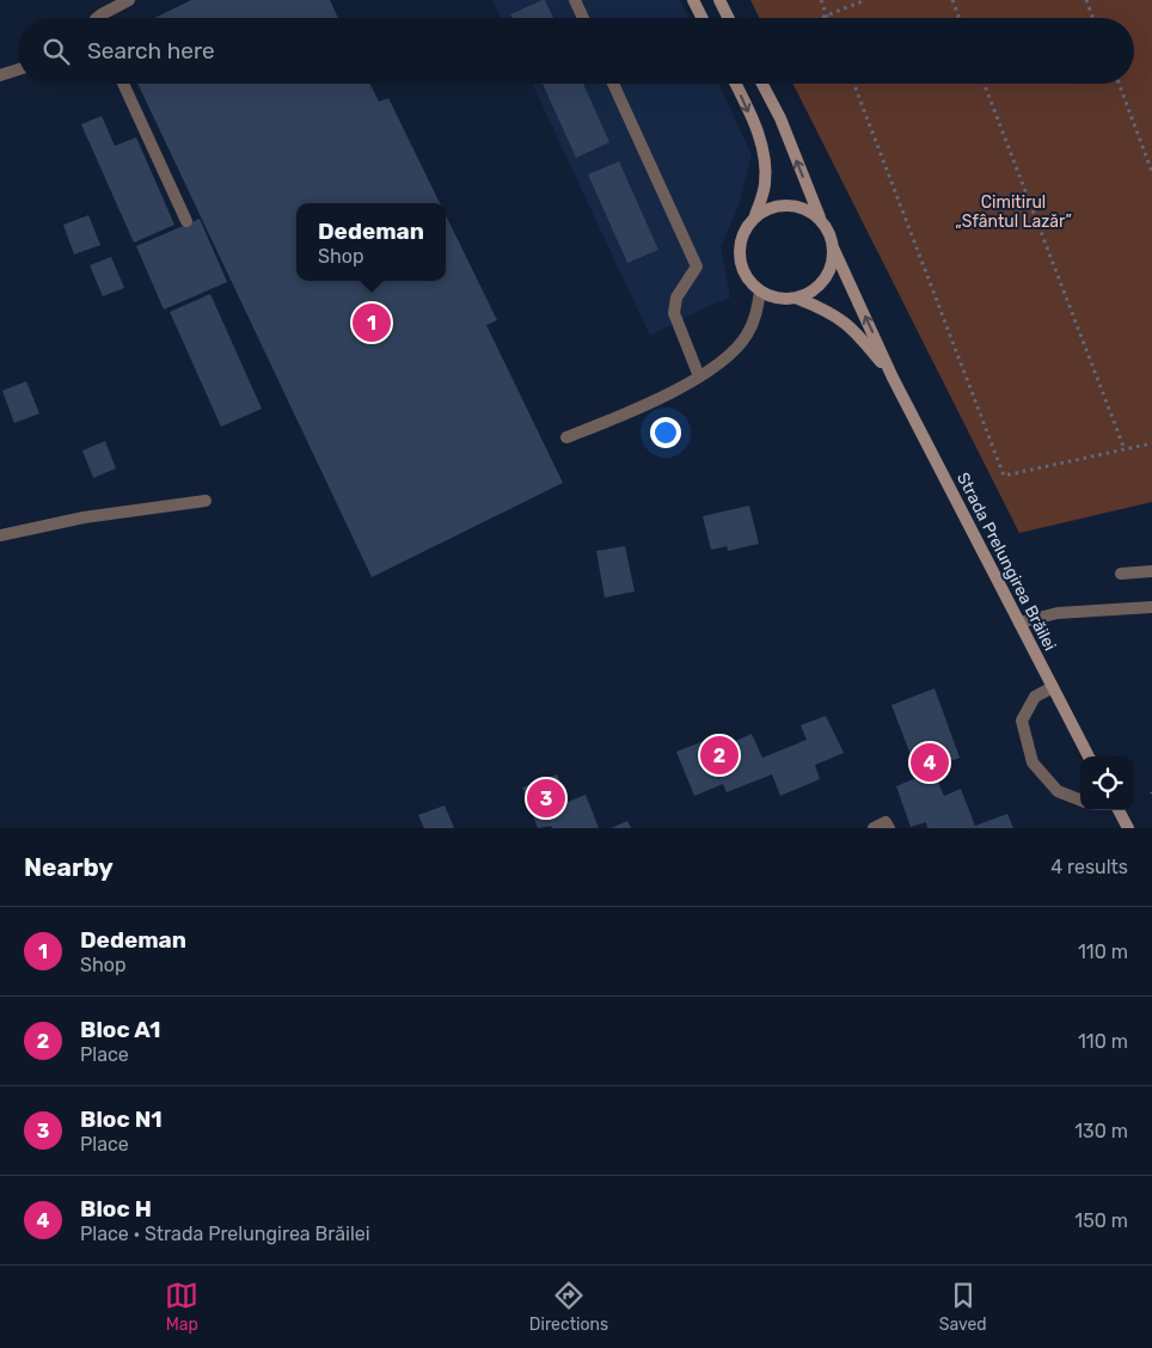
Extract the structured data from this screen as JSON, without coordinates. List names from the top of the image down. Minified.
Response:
{"streets":{"main road":["Strada Prelungirea Brăilei"]},"parks":["Cimitirul „Sfântul Lazăr”"],"page":{"search":"Search here","popup":["Dedeman","Shop"],"pins":["1","2","4","3"],"heading":["Nearby","4 results"],"list":[{"mark":"1","name":"Dedeman","note":"Shop","value":"110 m"},{"mark":"2","name":"Bloc A1","note":"Place","value":"110 m"},{"mark":"3","name":"Bloc N1","note":"Place","value":"130 m"},{"mark":"4","name":"Bloc H","note":"Place · Strada Prelungirea Brăilei","value":"150 m"}],"nav":["Map","Directions","Saved"]}}
